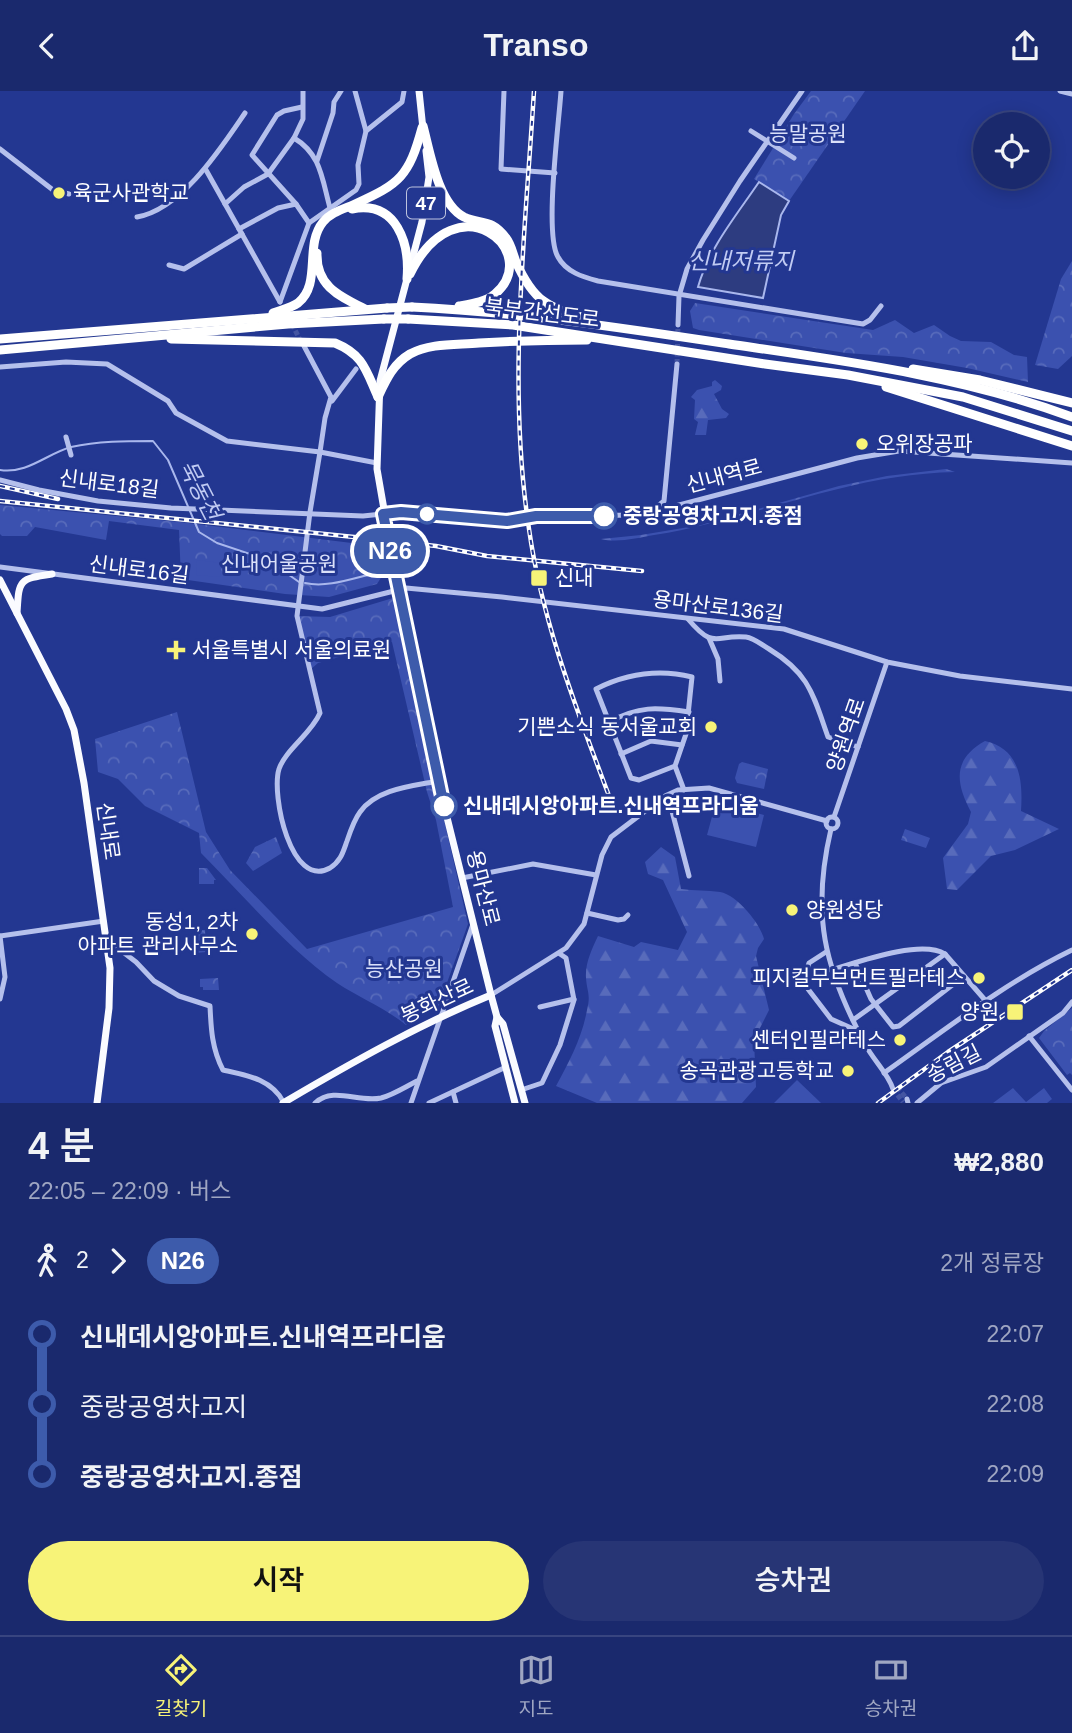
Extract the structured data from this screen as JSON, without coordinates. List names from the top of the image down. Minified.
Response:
{"streets":{"highway":["북부간선도로"],"main road":["47","신내로","용마산로","봉화산로"],"street":["신내역로","신내로18길","신내로16길","용마산로136길","양원역로","송림길"]},"crossings":[["47","용마산로"],["신내역로","신내로18길"],["신내역로","용마산로"],["신내로18길","용마산로"],["신내로16길","용마산로136길"],["신내로16길","용마산로"],["용마산로136길","양원역로"],["용마산로136길","용마산로"],["양원역로","봉화산로"],["용마산로","봉화산로"]],"water":["신내저류지","묵동천"],"parks":["능말공원","신내어울공원","능산공원"],"places":{"other":["육군사관학교","오위장공파","중랑공영차고지.종점","기쁜소식 동서울교회","신내데시앙아파트.신내역프라디움","양원성당","동성1, 2차 아파트 관리사무소","피지컬무브먼트필라테스","센터인필라테스","송곡관광고등학교"],"transit":["신내","양원"],"health":["서울특별시 서울의료원"]},"lines":["bus line N26"],"page":{"header":"Transo","on_map":"N26","heading":["4 분","22:05 – 22:09 · 버스","₩2,880"],"legs":["2","N26","2개 정류장"],"list":[{"name":"신내데시앙아파트.신내역프라디움","value":"22:07"},{"name":"중랑공영차고지","value":"22:08"},{"name":"중랑공영차고지.종점","value":"22:09"}],"buttons":["시작","승차권"],"tabs":["길찾기","지도","승차권"]}}
